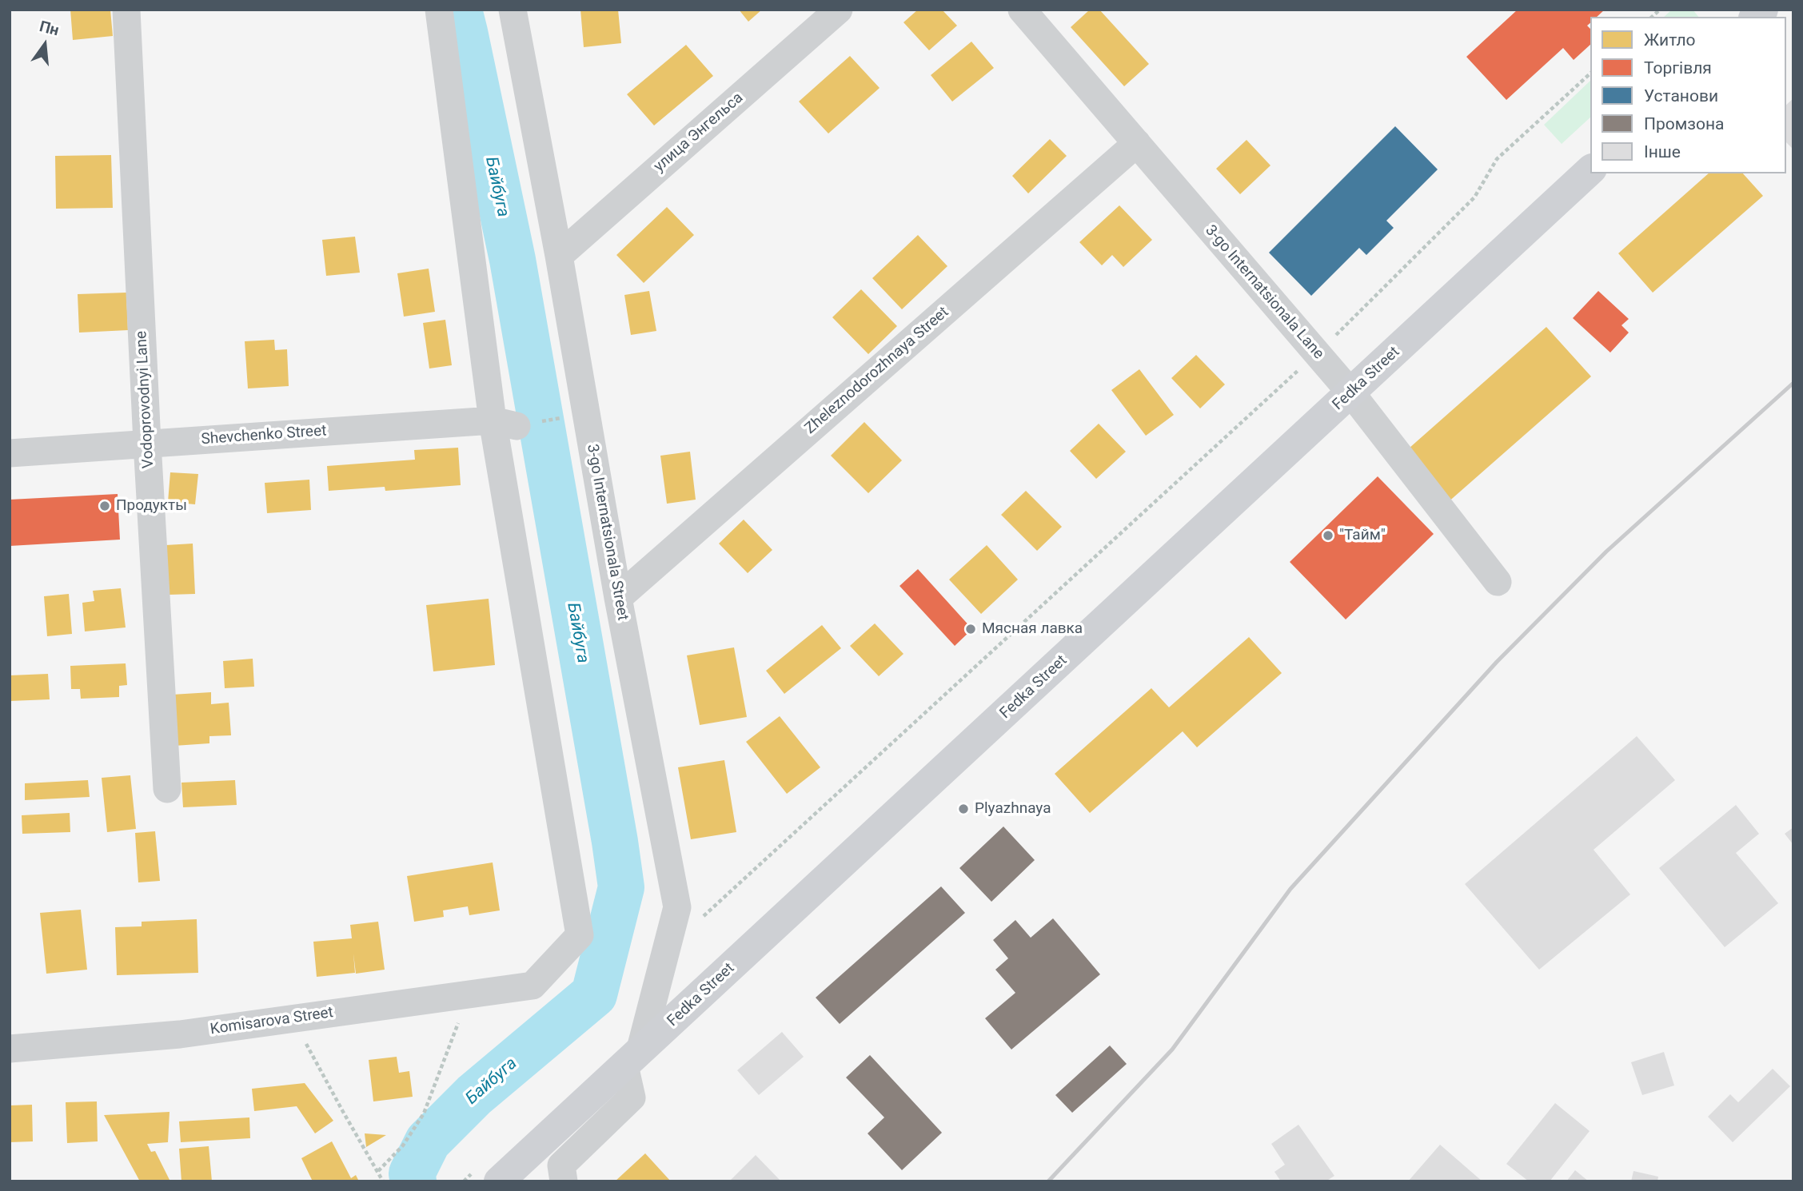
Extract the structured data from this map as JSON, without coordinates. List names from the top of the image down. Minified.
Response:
{"streets":{"main road":["Fedka Street"],"street":["улица Энгельса","3-go Internatsionala Lane","Zheleznodorozhnaya Street","Vodoprovodnyi Lane","Shevchenko Street","3-go Internatsionala Street","Komisarova Street"]},"crossings":[["улица Энгельса","3-go Internatsionala Street"],["3-go Internatsionala Lane","Zheleznodorozhnaya Street"],["3-go Internatsionala Lane","Fedka Street"],["Zheleznodorozhnaya Street","3-go Internatsionala Street"],["Fedka Street","3-go Internatsionala Street"],["Vodoprovodnyi Lane","Shevchenko Street"],["Shevchenko Street","Komisarova Street"]],"water":["Байбуга"],"places":["Продукты","\"Тайм\"","Мясная лавка","Plyazhnaya"],"legend":["Житло","Торгівля","Установи","Промзона","Інше"],"north":"top"}
